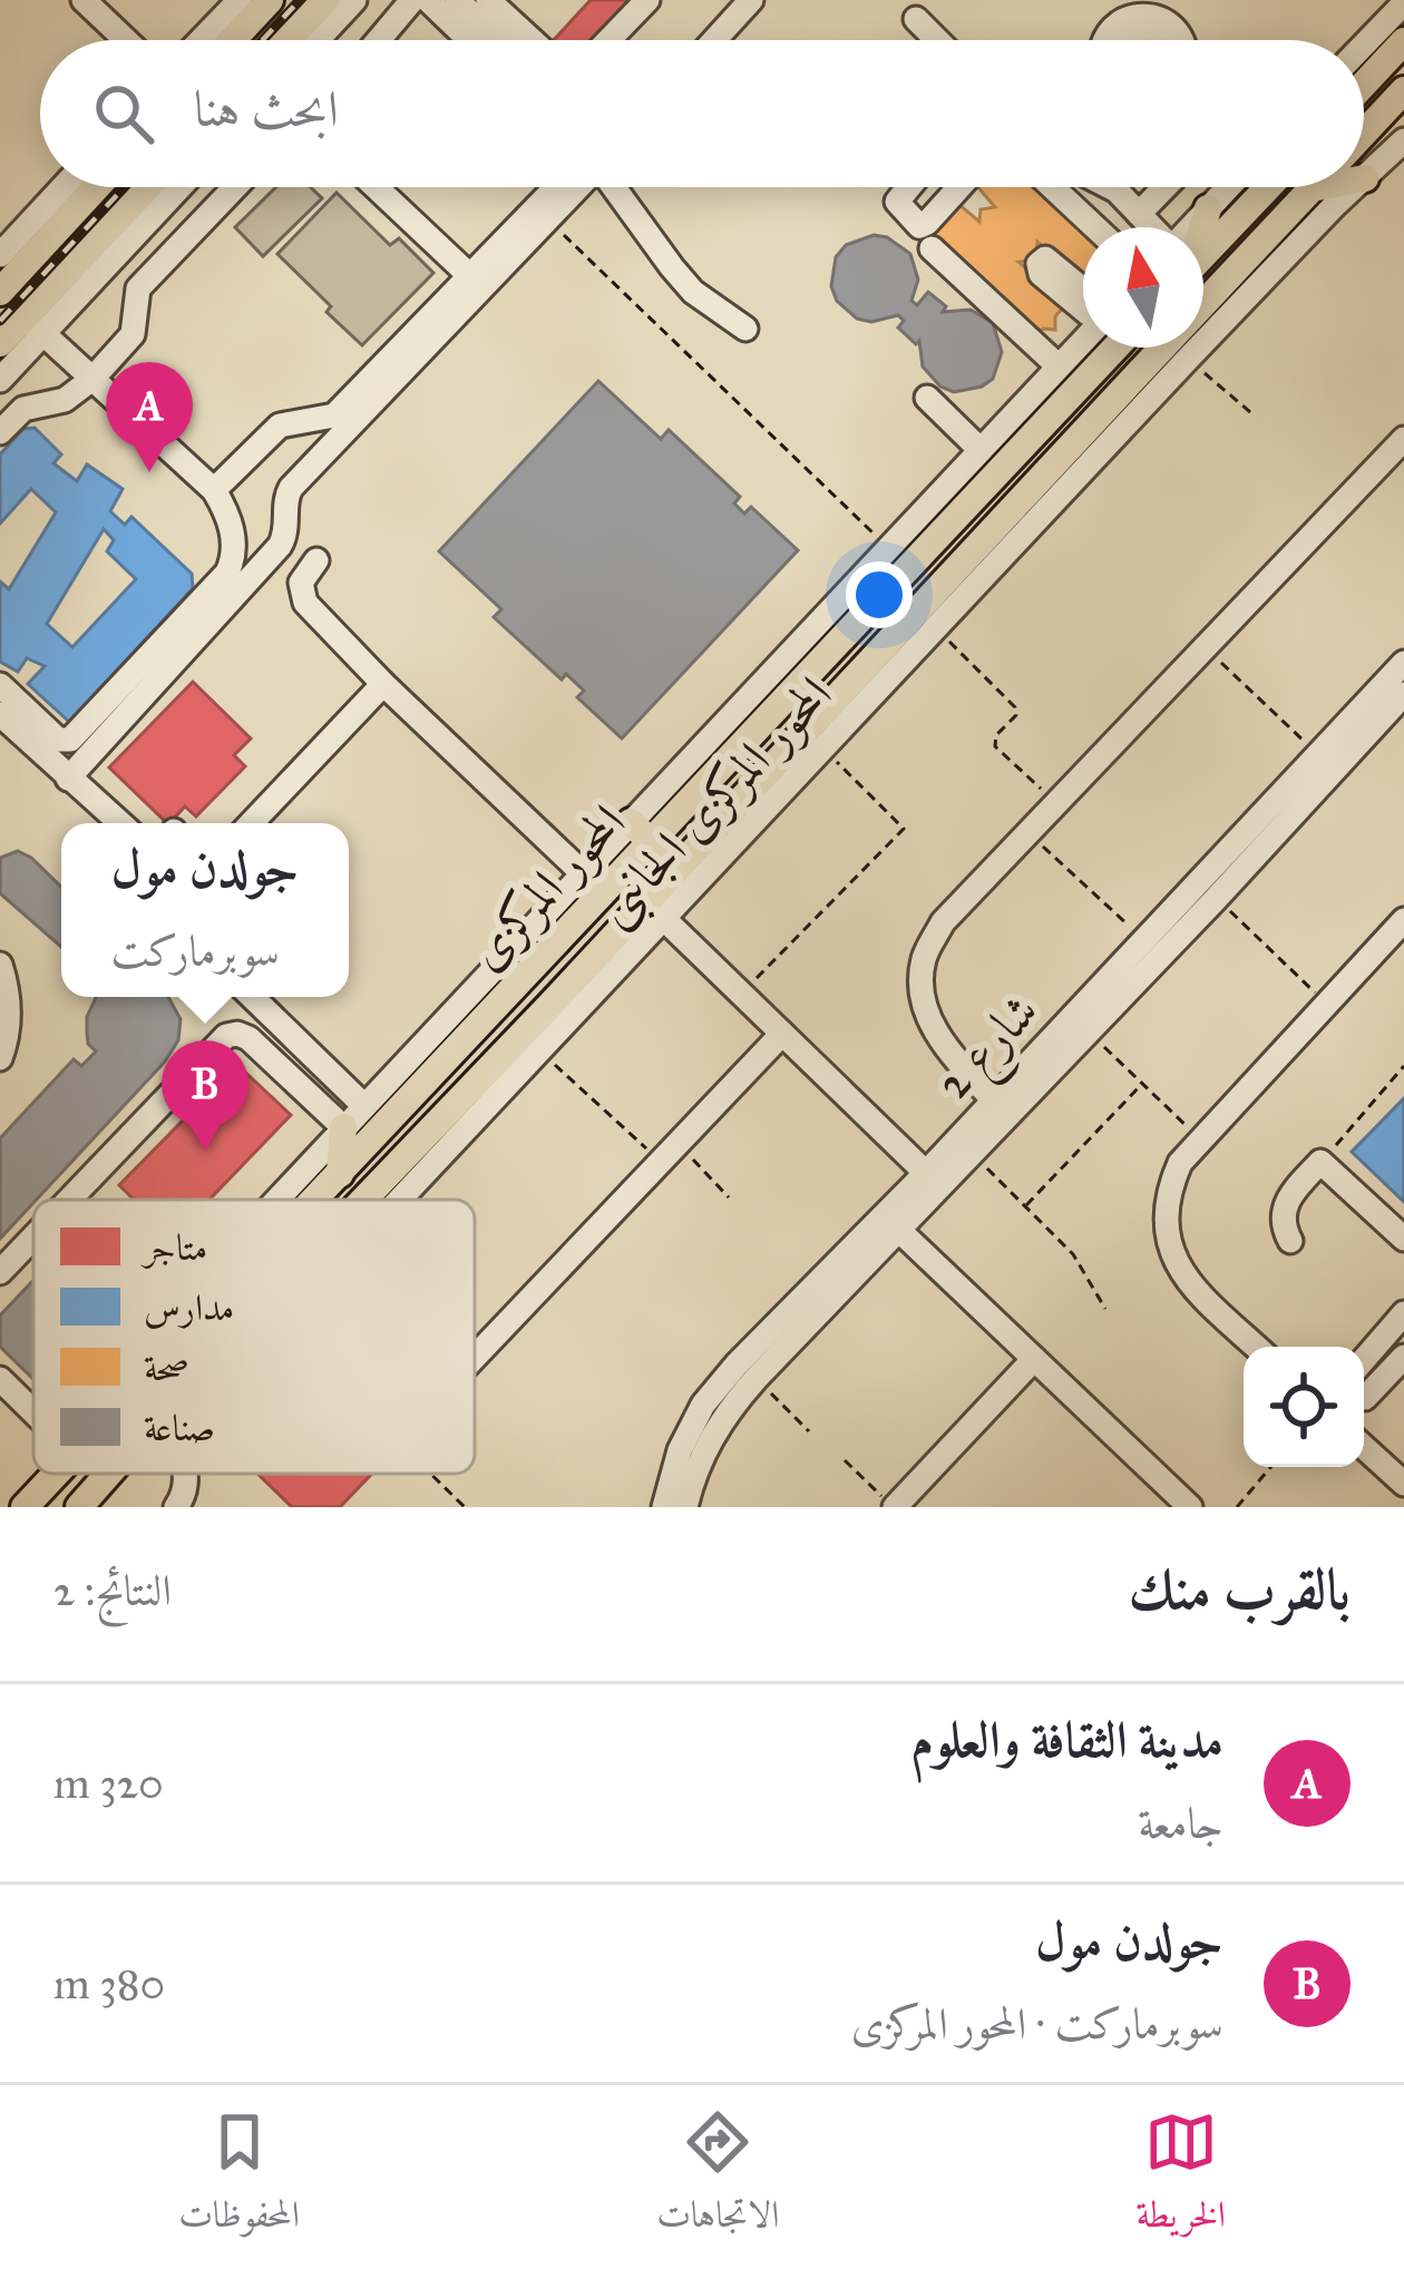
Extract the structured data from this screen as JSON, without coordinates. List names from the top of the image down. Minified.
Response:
{"streets":{"main road":["المحور المركزى"],"street":["المحور المركزى الجانبى","شارع 2"]},"crossings":[["المحور المركزى الجانبى","المحور المركزى"]],"legend":["متاجر","مدارس","صحة","صناعة"],"north":"top","page":{"search":"ابحث هنا","pins":["A","B"],"popup":["جولدن مول","سوبرماركت"],"heading":["بالقرب منك","النتائج: 2"],"list":[{"mark":"A","name":"مدينة الثقافة والعلوم","note":"جامعة","value":"320 m"},{"mark":"B","name":"جولدن مول","note":"سوبرماركت · المحور المركزى","value":"380 m"}],"nav":["الخريطة","الاتجاهات","المحفوظات"]}}
